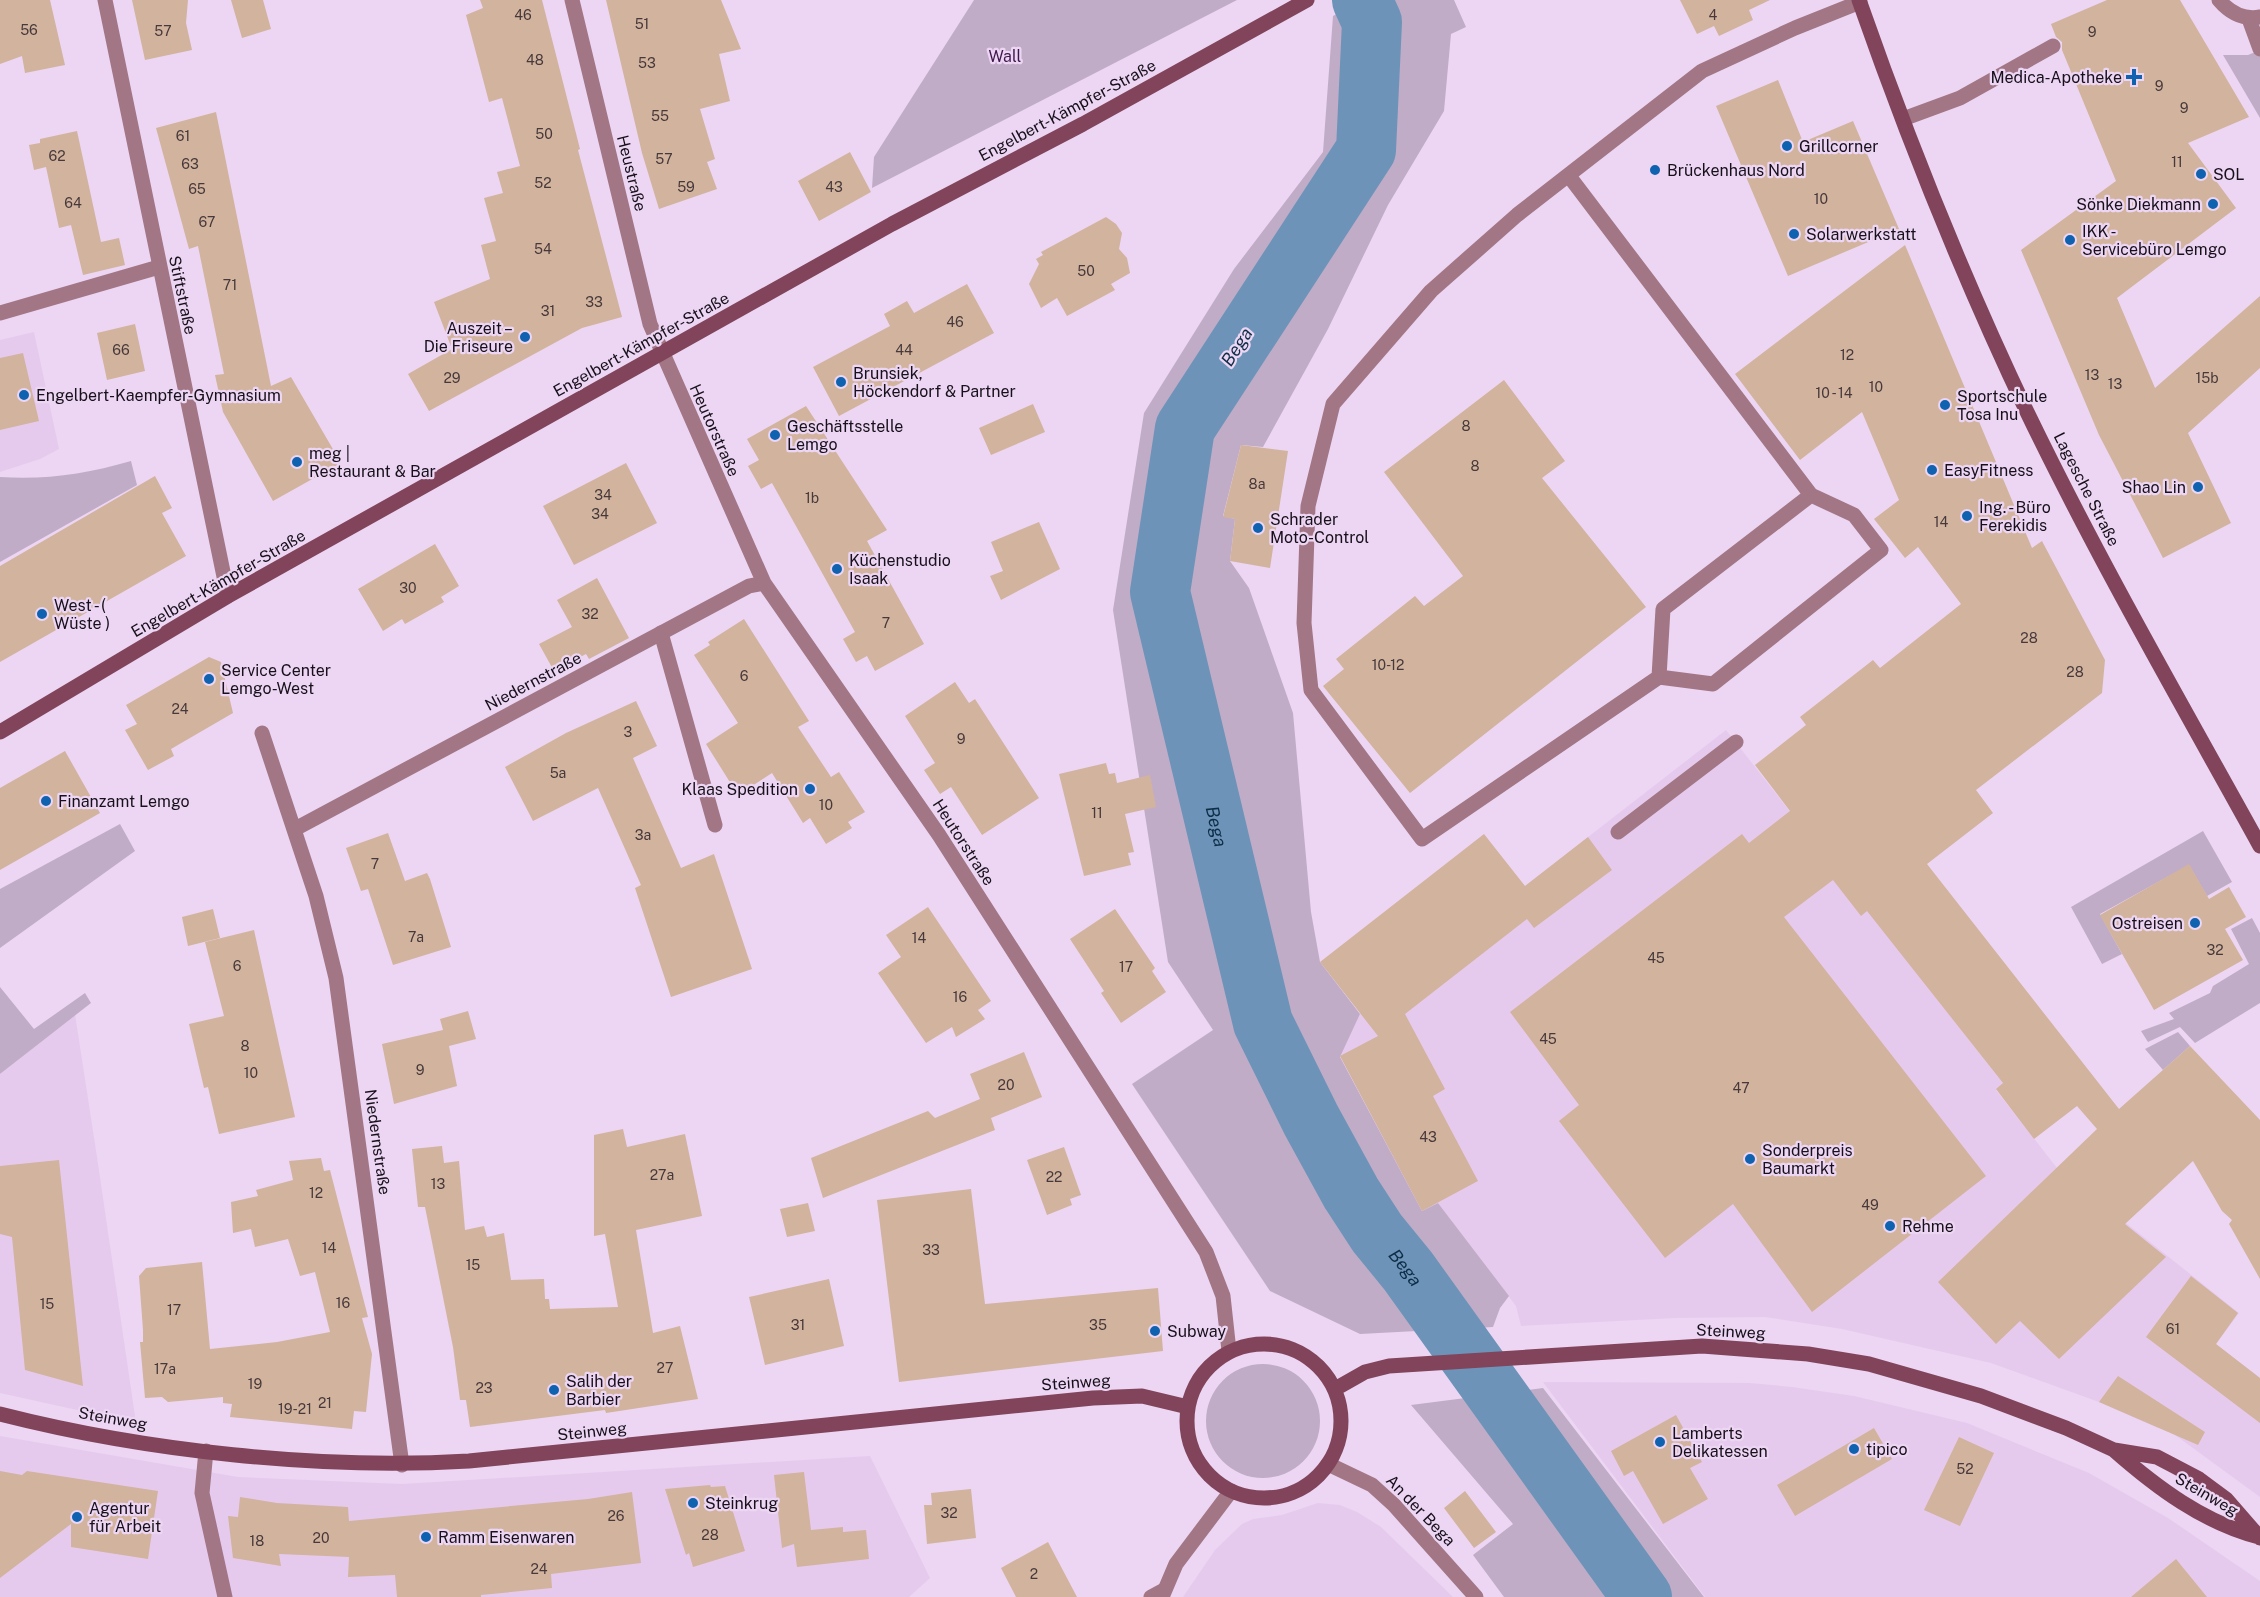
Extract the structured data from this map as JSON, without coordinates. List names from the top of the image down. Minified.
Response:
{"streets":{"street":["Engelbert-Kämpfer-Straße","Heustraße","Stiftstraße","Heutorstraße","Lagesche Straße","Niedernstraße","Steinweg","An der Bega"]},"crossings":[["Engelbert-Kämpfer-Straße","Heustraße"],["Engelbert-Kämpfer-Straße","Stiftstraße"],["Engelbert-Kämpfer-Straße","Heutorstraße"],["Heustraße","Heutorstraße"],["Heutorstraße","Niedernstraße"],["Heutorstraße","Steinweg"],["Heutorstraße","An der Bega"],["Niedernstraße","Steinweg"],["Steinweg","An der Bega"]],"water":["Bega"],"parks":["Wall"],"places":{"health":["Medica-Apotheke"],"other":["Grillcorner","Brückenhaus Nord","SOL","Sönke Diekmann","Solarwerkstatt","IKK - Servicebüro Lemgo","Auszeit – Die Friseure","Brunsiek, Höckendorf & Partner","Engelbert-Kaempfer-Gymnasium","Sportschule Tosa Inu","Geschäftsstelle Lemgo","meg | Restaurant & Bar","EasyFitness","Shao Lin","Ing. - Büro Ferekidis","Schrader Moto-Control","Küchenstudio Isaak","West - ( Wüste )","Service Center Lemgo-West","Klaas Spedition","Finanzamt Lemgo","Ostreisen","Sonderpreis Baumarkt","Rehme","Subway","Salih der Barbier","Lamberts Delikatessen","tipico","Steinkrug","Agentur für Arbeit","Ramm Eisenwaren"]},"house_numbers":["46","4","51","56","57","9","48","53","9","9","55","50","61","62","57","11","63","52","59","43","65","10","64","67","54","50","71","33","31","46","66","44","12","13","29","15b","13","10","10 - 14","8","8","8a","34","1b","34","14","30","32","7","28","10-12","28","6","24","3","9","5a","10","11","3a","7","7a","14","32","45","6","17","16","45","8","9","10","20","47","43","27a","22","13","12","49","14","33","15","16","15","17","31","35","61","27","17a","19","23","21","19-21","52","32","26","28","20","18","24","2"]}
